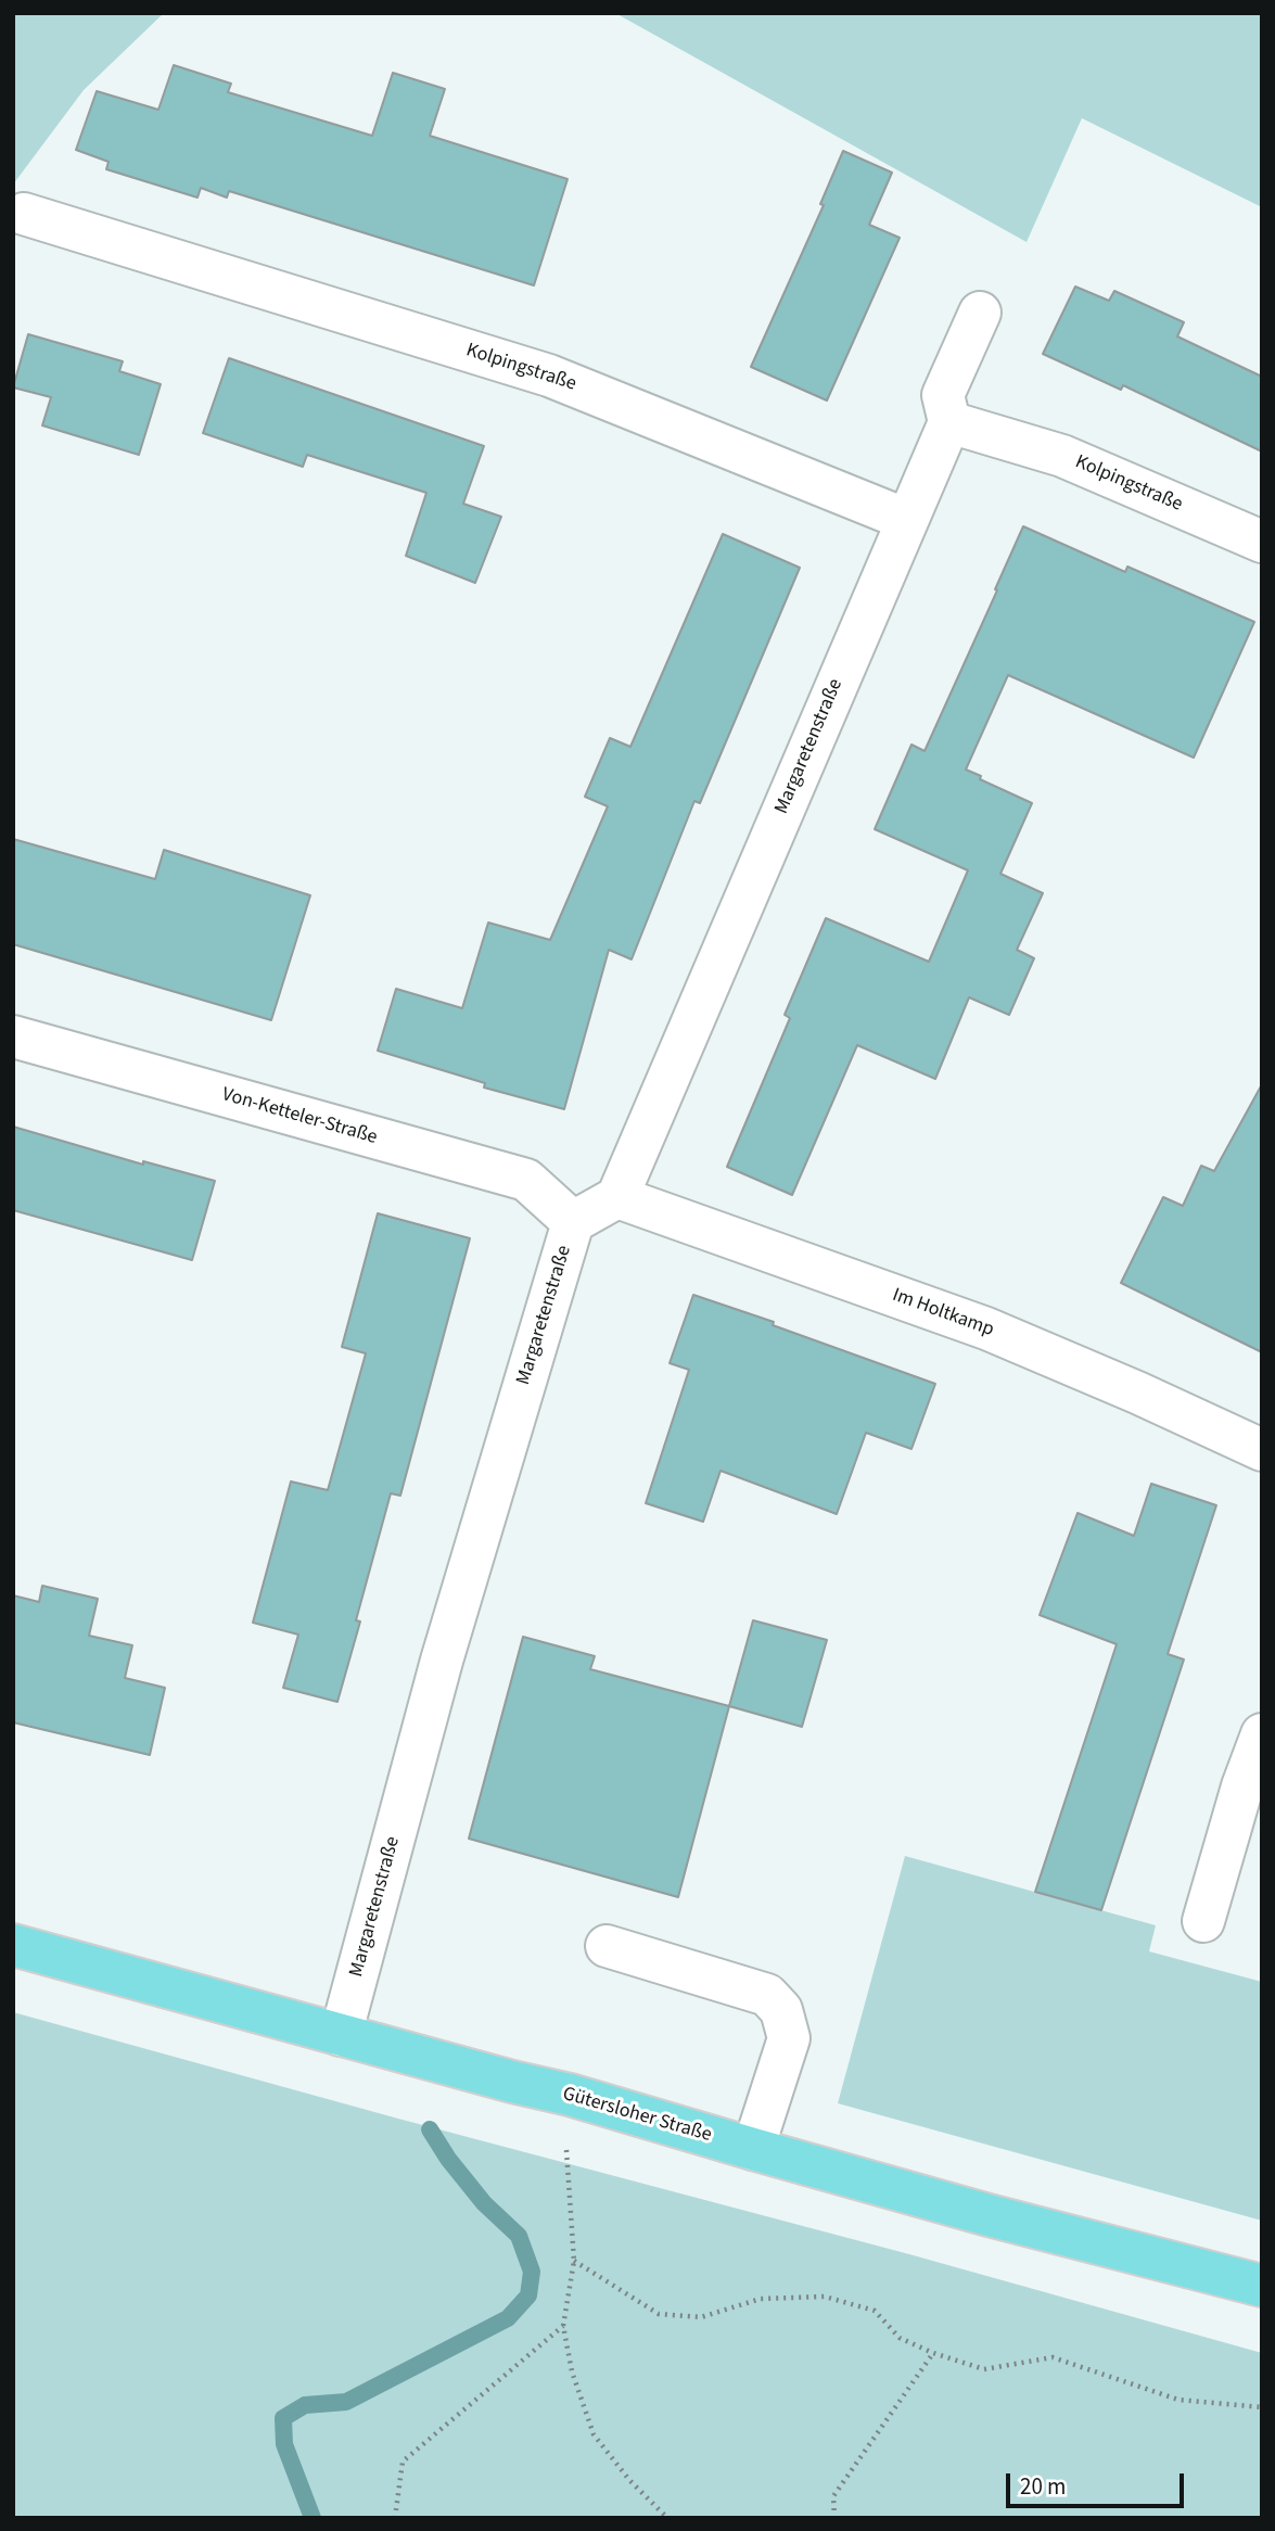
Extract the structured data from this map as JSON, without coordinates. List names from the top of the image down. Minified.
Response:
{"streets":{"main road":["Gütersloher Straße"],"street":["Kolpingstraße","Margaretenstraße","Von-Ketteler-Straße","Im Holtkamp"]},"crossings":[["Kolpingstraße","Margaretenstraße"],["Margaretenstraße","Von-Ketteler-Straße"],["Margaretenstraße","Im Holtkamp"],["Margaretenstraße","Gütersloher Straße"]],"scale_bar":"20 m"}
